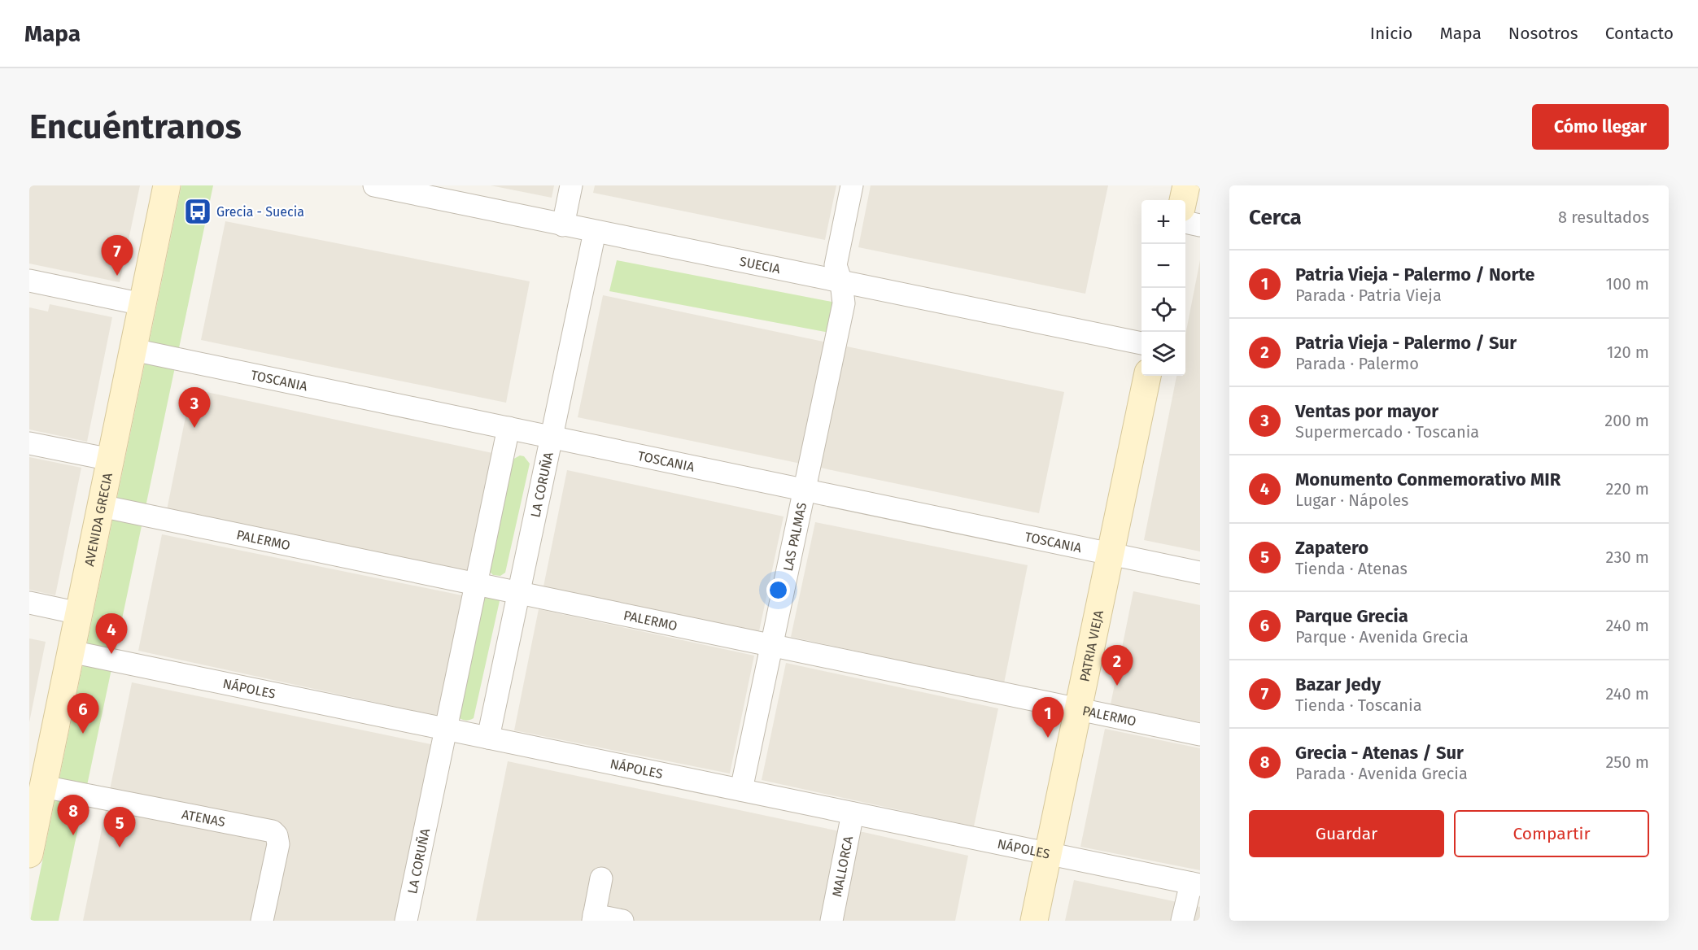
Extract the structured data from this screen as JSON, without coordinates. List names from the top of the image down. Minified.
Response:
{"streets":{"main road":["AVENIDA GRECIA","PATRIA VIEJA"],"street":["SUECIA","TOSCANIA","LA CORUÑA","LAS PALMAS","PALERMO","NÁPOLES","ATENAS","MALLORCA"]},"crossings":[["SUECIA","LA CORUÑA"],["SUECIA","LAS PALMAS"],["TOSCANIA","LA CORUÑA"],["TOSCANIA","AVENIDA GRECIA"],["TOSCANIA","LAS PALMAS"],["TOSCANIA","PATRIA VIEJA"],["LA CORUÑA","PALERMO"],["LA CORUÑA","NÁPOLES"],["AVENIDA GRECIA","PALERMO"],["AVENIDA GRECIA","NÁPOLES"],["AVENIDA GRECIA","ATENAS"],["LAS PALMAS","PALERMO"],["LAS PALMAS","NÁPOLES"],["PALERMO","PATRIA VIEJA"],["PATRIA VIEJA","NÁPOLES"],["NÁPOLES","MALLORCA"]],"places":{"bus stop":["Grecia - Suecia"]},"page":{"header":"Mapa","nav":["Inicio","Mapa","Nosotros","Contacto"],"buttons":["Cómo llegar",["Guardar","Compartir"]],"title":"Encuéntranos","heading":["Cerca","8 resultados"],"map_buttons":["+","−"],"pins":["7","3","4","2","6","1","8","5"],"list":[{"mark":"1","name":"Patria Vieja - Palermo / Norte","note":"Parada · Patria Vieja","value":"100 m"},{"mark":"2","name":"Patria Vieja - Palermo / Sur","note":"Parada · Palermo","value":"120 m"},{"mark":"3","name":"Ventas por mayor","note":"Supermercado · Toscania","value":"200 m"},{"mark":"4","name":"Monumento Conmemorativo MIR","note":"Lugar · Nápoles","value":"220 m"},{"mark":"5","name":"Zapatero","note":"Tienda · Atenas","value":"230 m"},{"mark":"6","name":"Parque Grecia","note":"Parque · Avenida Grecia","value":"240 m"},{"mark":"7","name":"Bazar Jedy","note":"Tienda · Toscania","value":"240 m"},{"mark":"8","name":"Grecia - Atenas / Sur","note":"Parada · Avenida Grecia","value":"250 m"}]}}
